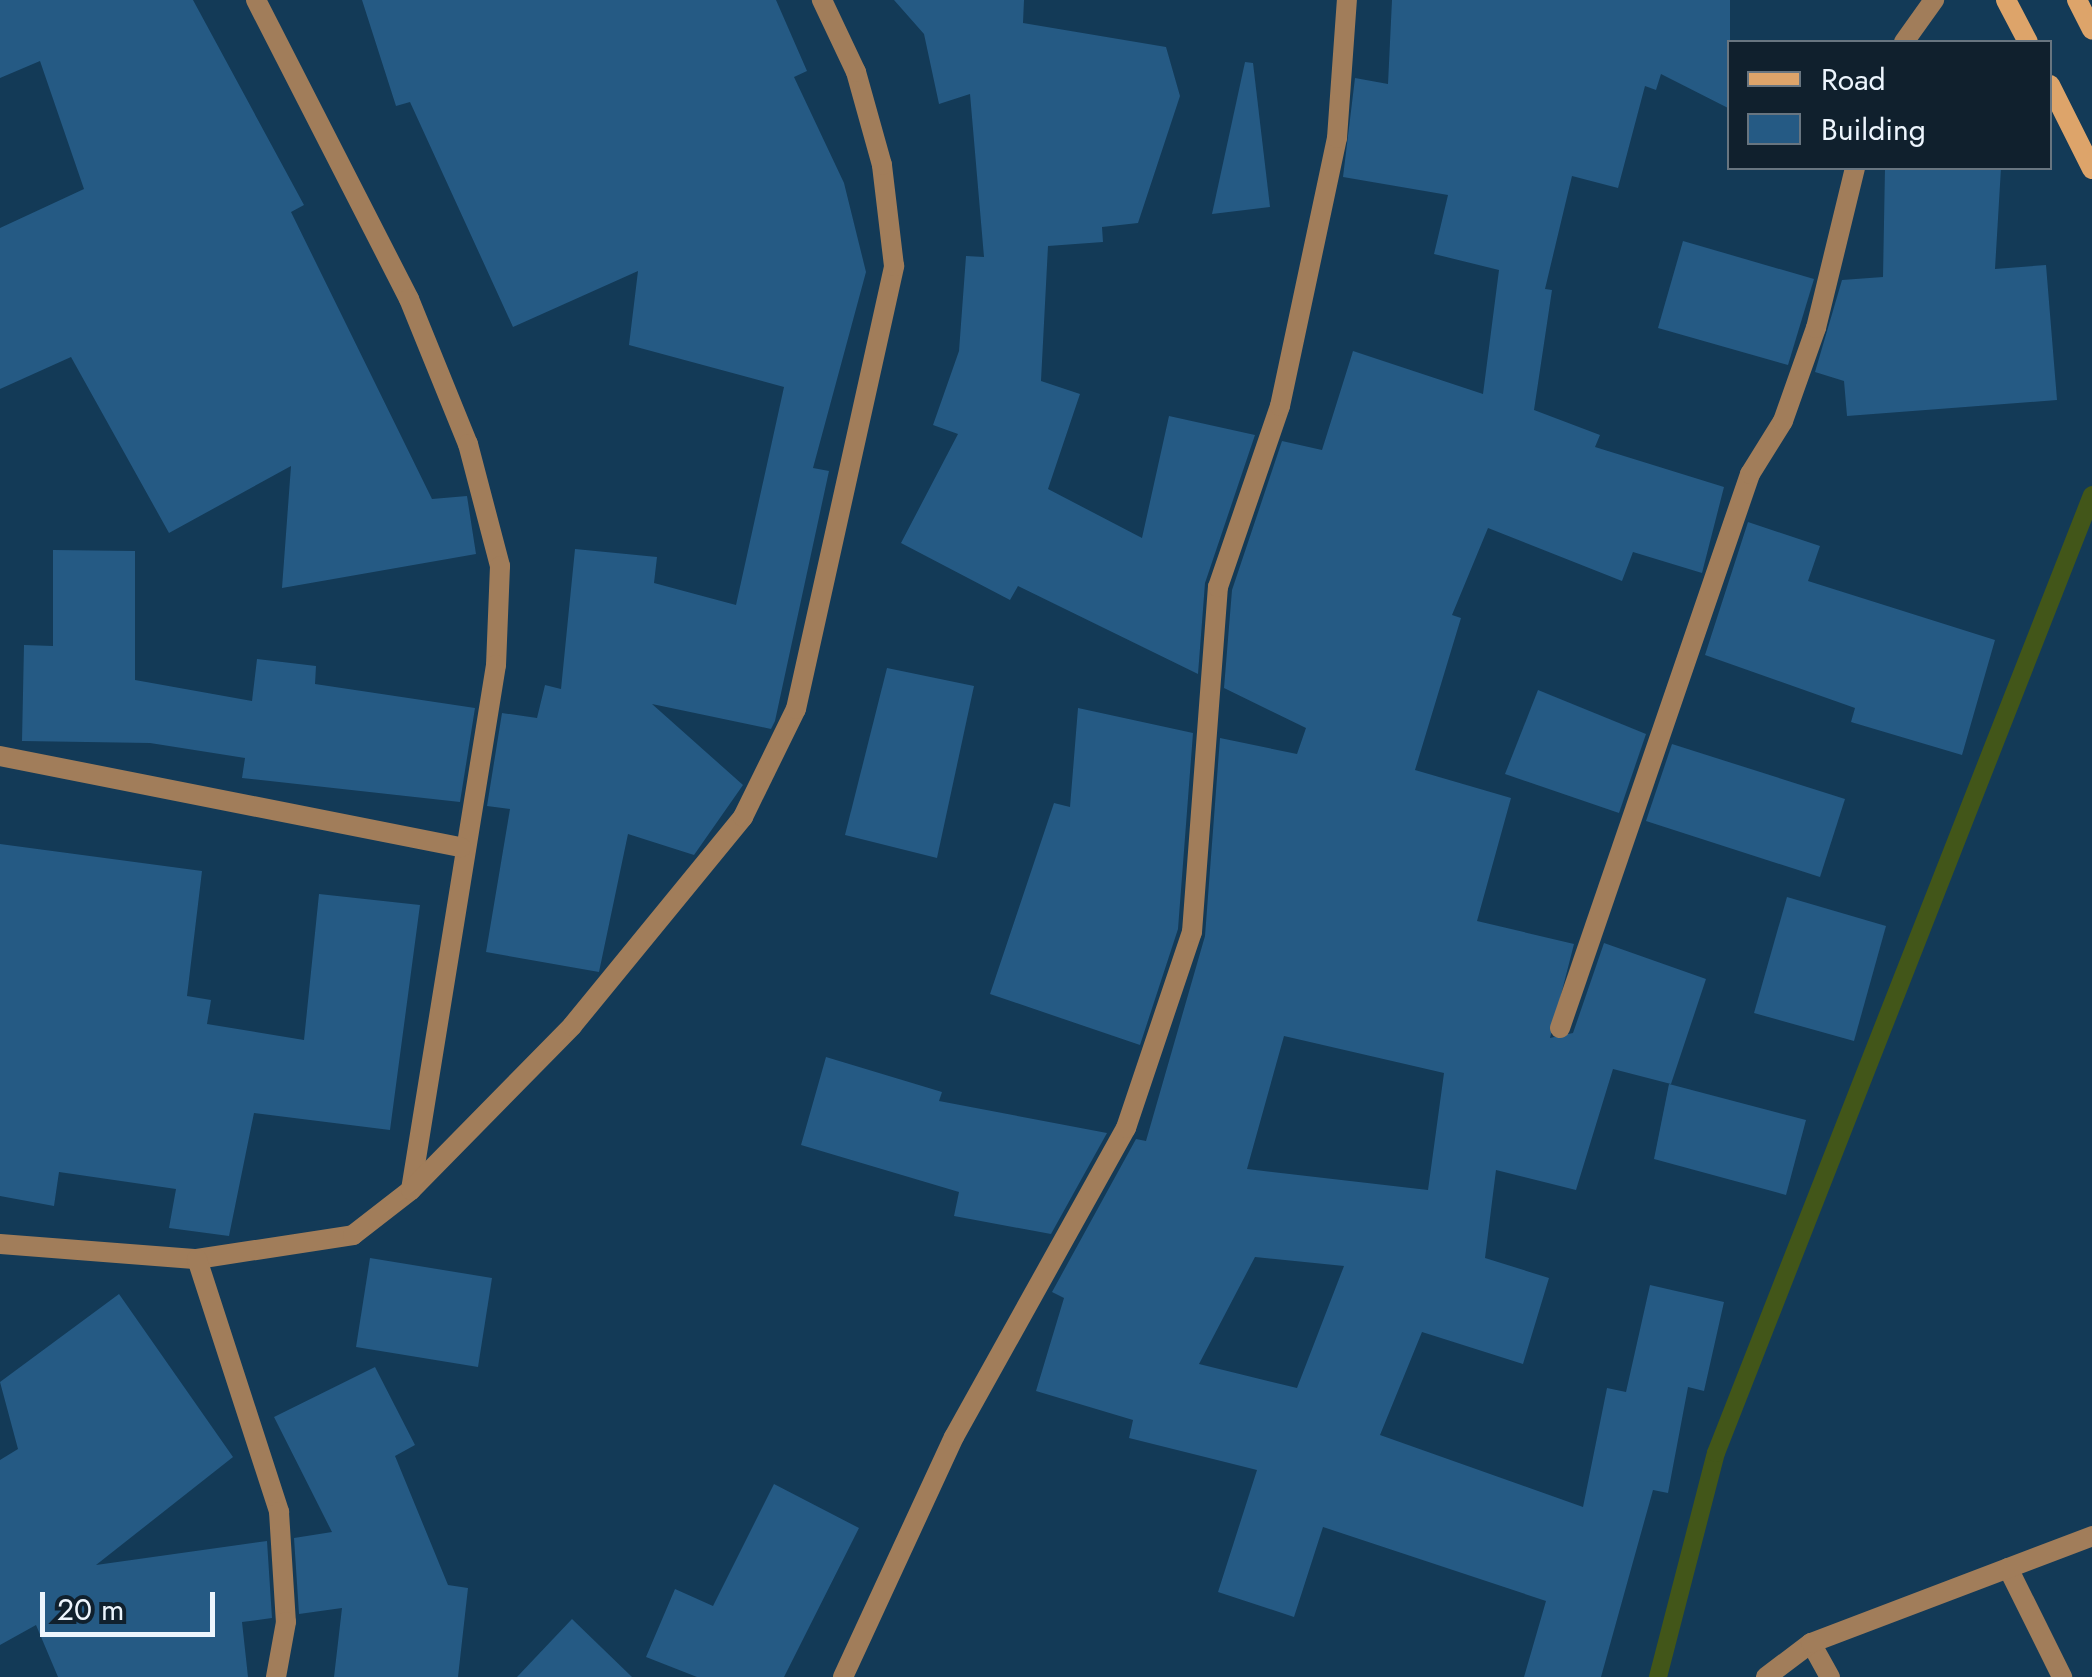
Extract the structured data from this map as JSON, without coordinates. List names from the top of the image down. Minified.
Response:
{"legend":["Road","Building"],"scale_bar":"20 m"}
